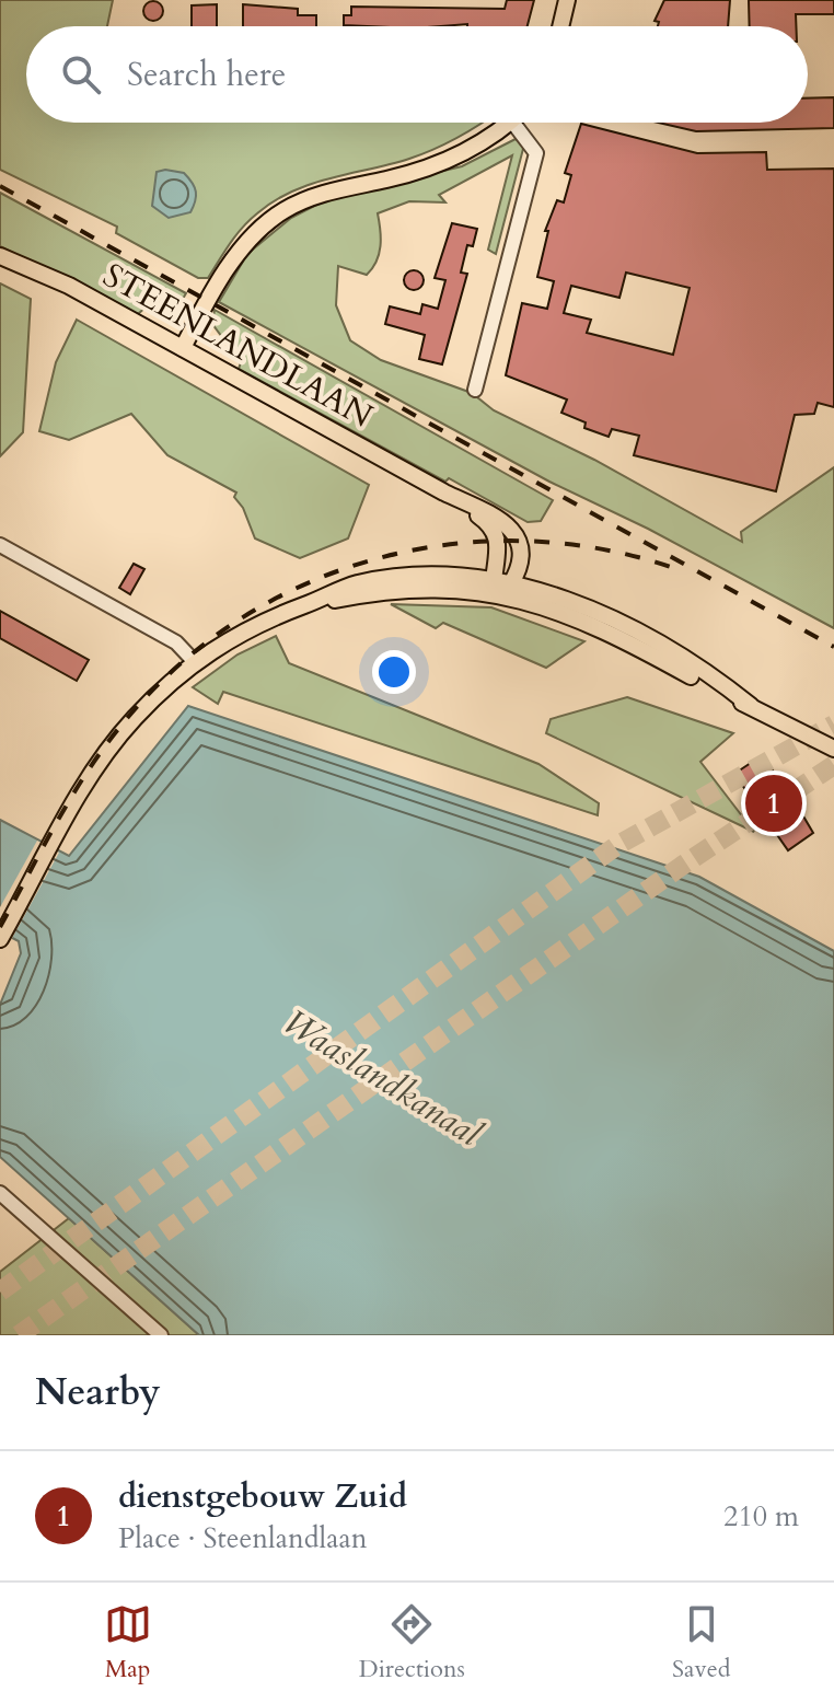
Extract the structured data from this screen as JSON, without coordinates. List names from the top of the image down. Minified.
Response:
{"streets":{"main road":["STEENLANDLAAN"]},"water":["Waaslandkanaal"],"page":{"search":"Search here","pins":"1","heading":"Nearby","list":[{"mark":"1","name":"dienstgebouw Zuid","note":"Place · Steenlandlaan","value":"210 m"}],"nav":["Map","Directions","Saved"]}}
